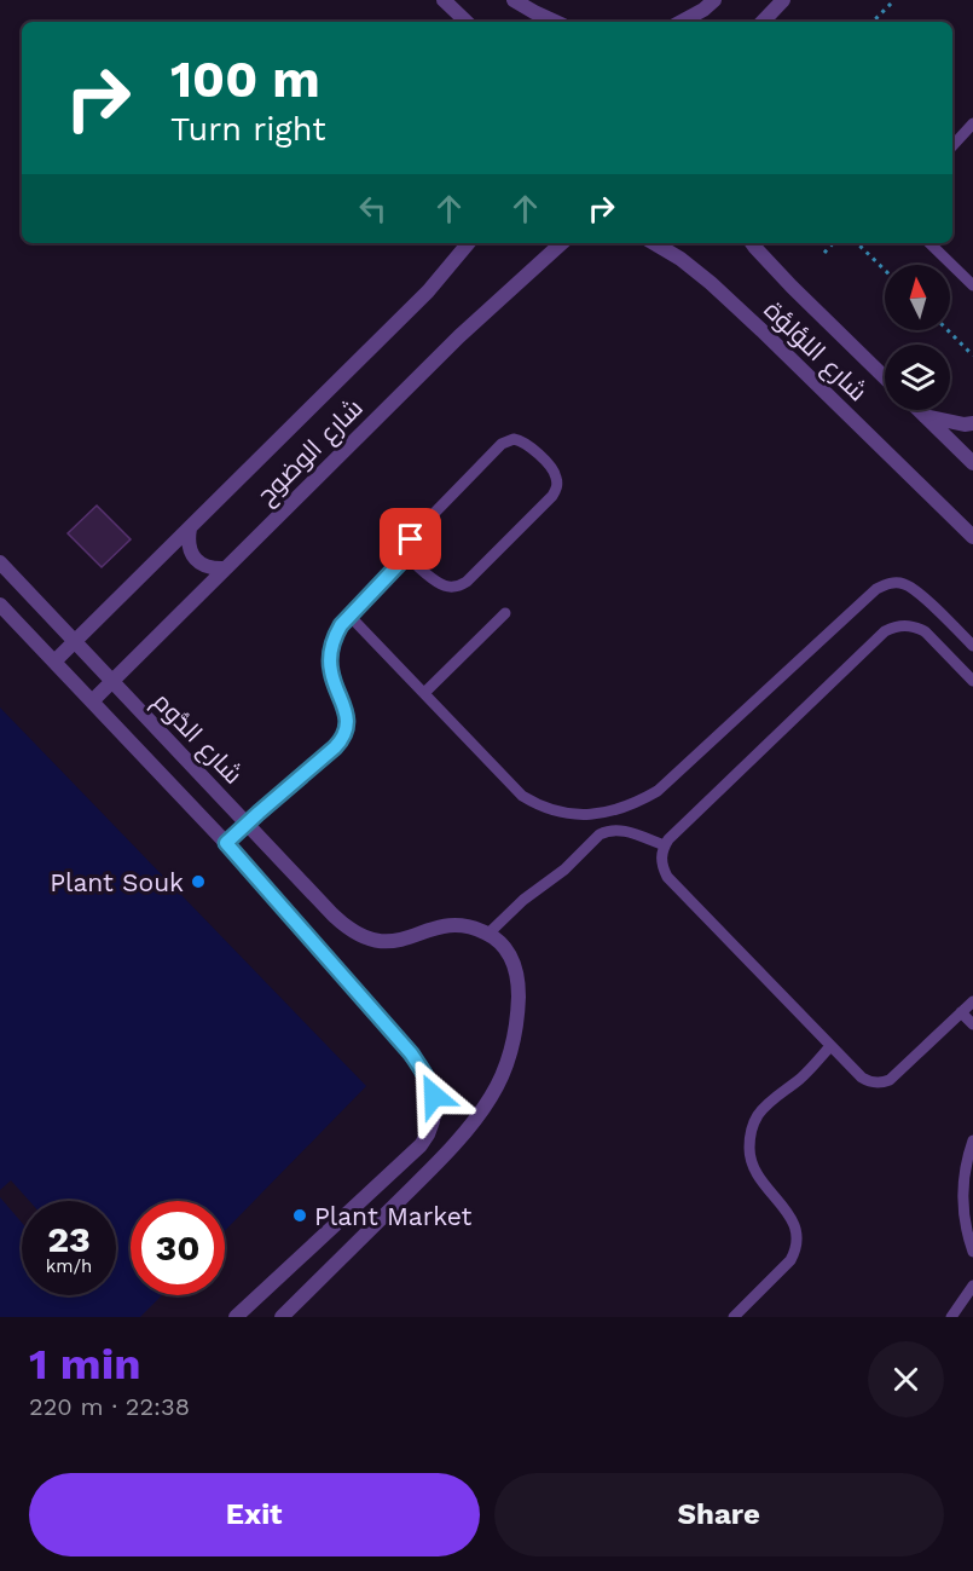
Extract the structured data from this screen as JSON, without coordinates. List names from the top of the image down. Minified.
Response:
{"streets":{"street":["شارع اللؤلؤة","شارع الوضوح","شارع الدُّوم"]},"crossings":[["شارع الوضوح","شارع الدُّوم"]],"places":["Plant Souk","Plant Market"],"north":"top","page":{"turn":["100 m","Turn right"],"speed":"23 km/h","limit":"30","heading":["1 min","220 m · 22:38"],"buttons":["Exit","Share"]}}
